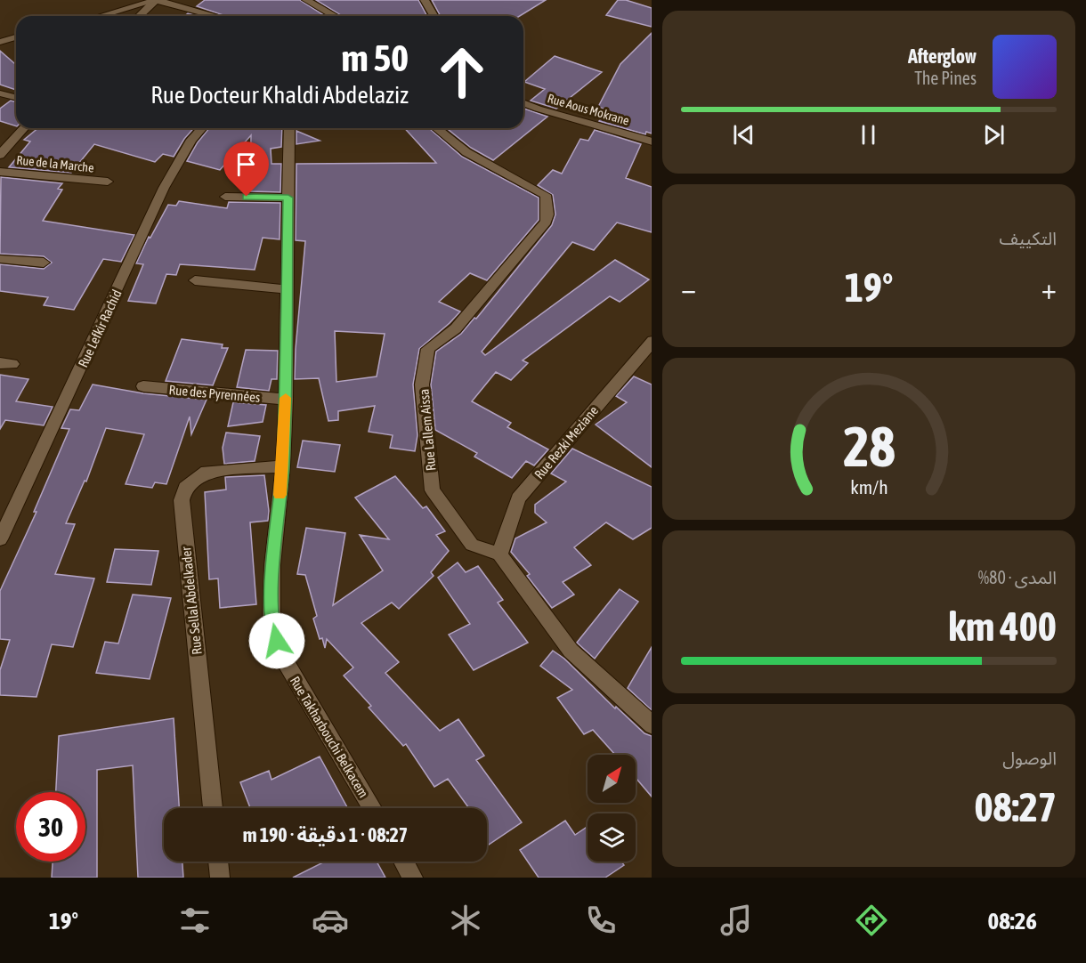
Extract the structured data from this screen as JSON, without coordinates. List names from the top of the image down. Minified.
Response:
{"streets":{"street":["Rue Aous Mokrane","Rue de la Marche","Rue Lefkir Rachid","Rue des Pyrennées","Rue Lallem Aissa","Rue Rezki Meziane","Rue Sellal Abdelkader","Rue Takharbouchi Belkacem"]},"crossings":[["Rue des Pyrennées","Rue Takharbouchi Belkacem"],["Rue Lallem Aissa","Rue Rezki Meziane"],["Rue Sellal Abdelkader","Rue Takharbouchi Belkacem"]],"north":"top right","page":{"turn":["50 m","Rue Docteur Khaldi Abdelaziz"],"song":["Afterglow","The Pines"],"tile":["التكييف",["المدى · 80%","400 km"],["الوصول","08:27"]],"heat":["−","19°","+"],"limit":"30","trip":"08:27 · 1 دقيقة · 190 m","tabs":["08:26","19°"],"gauge":["28","km/h"]}}
